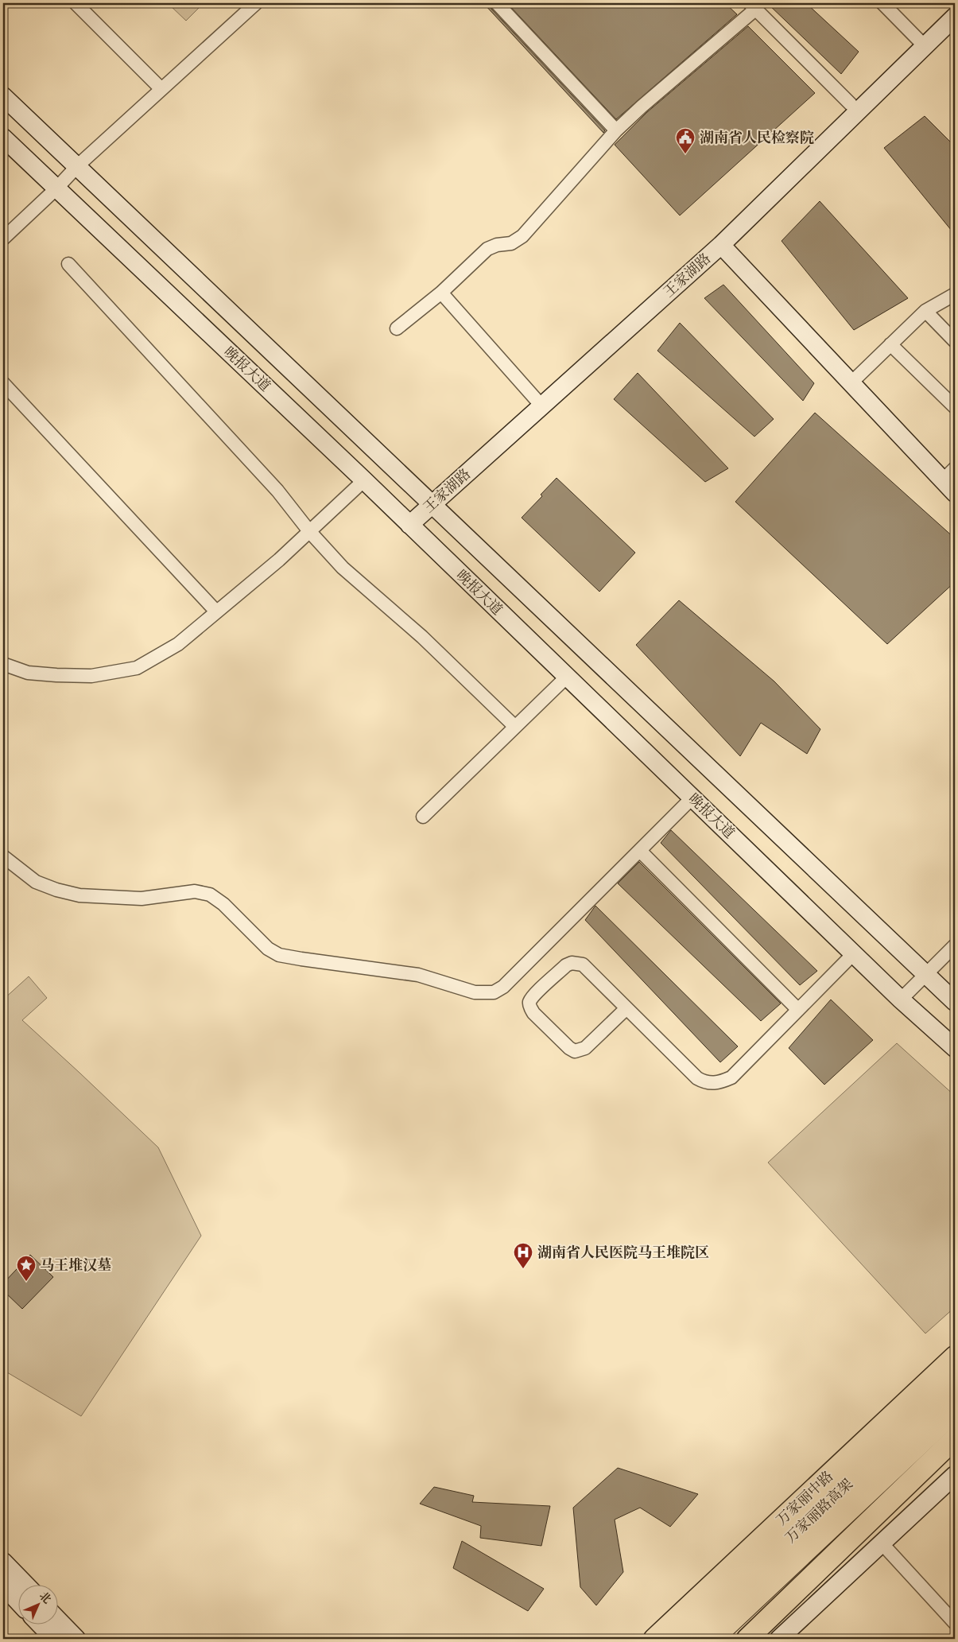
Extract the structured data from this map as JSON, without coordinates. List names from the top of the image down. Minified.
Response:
{"streets":{"highway":["万家丽路高架"],"main road":["王家湖路","晚报大道","万家丽中路"]},"crossings":[["王家湖路","晚报大道"]],"places":{"public building":["湖南省人民检察院"],"hospital":["湖南省人民医院马王堆院区"],"place":["马王堆汉墓"]},"north":"top right"}
